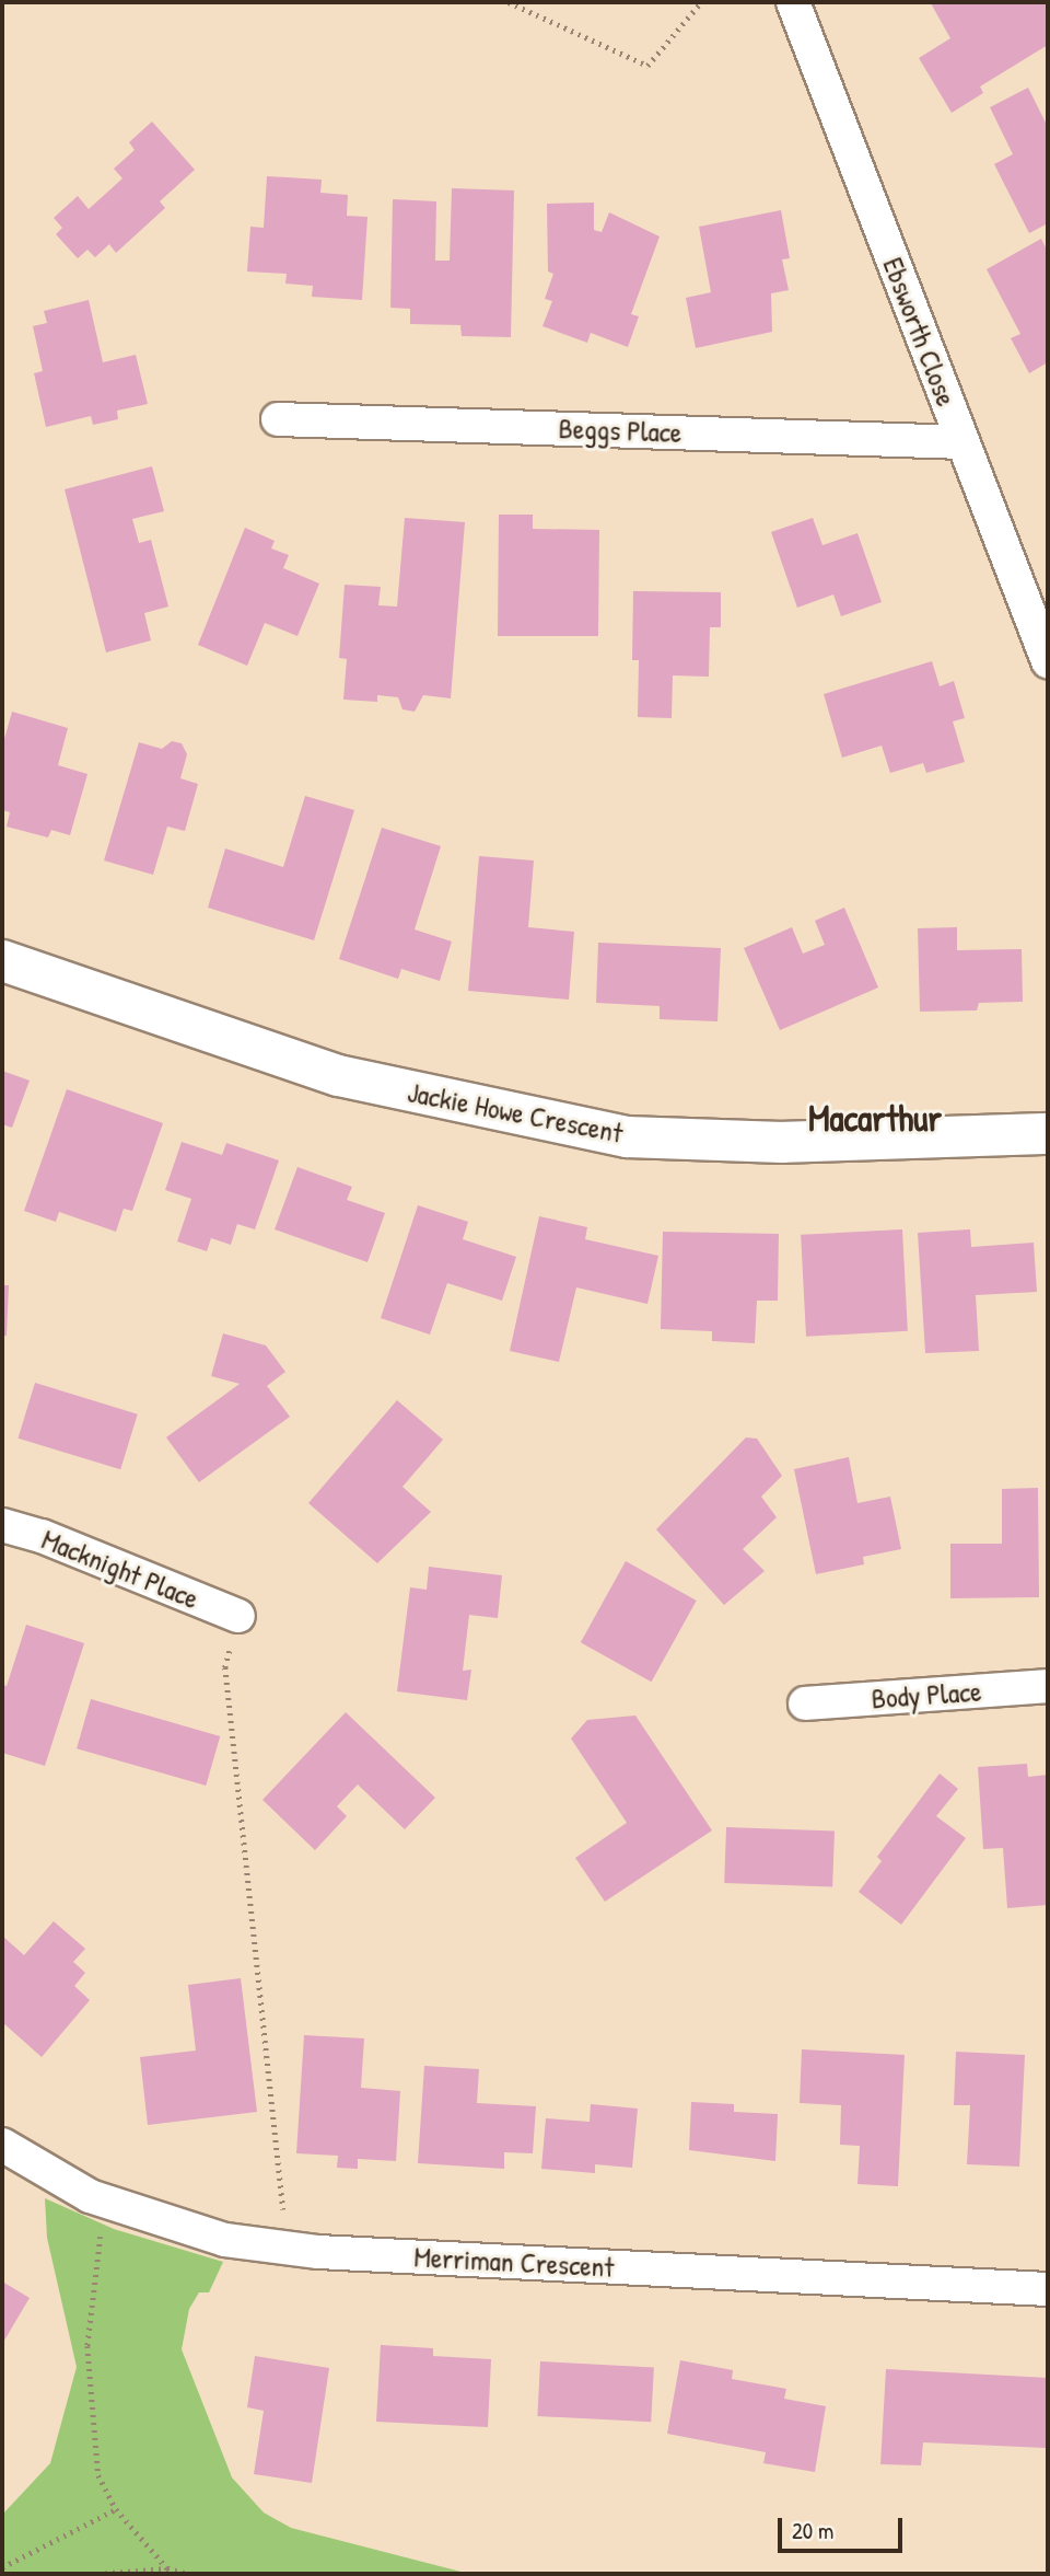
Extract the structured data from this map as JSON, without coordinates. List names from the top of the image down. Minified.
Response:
{"streets":{"street":["Ebsworth Close","Beggs Place","Jackie Howe Crescent","Macknight Place","Body Place","Merriman Crescent"]},"crossings":[["Ebsworth Close","Beggs Place"]],"districts":["Macarthur"],"scale_bar":"20 m"}
